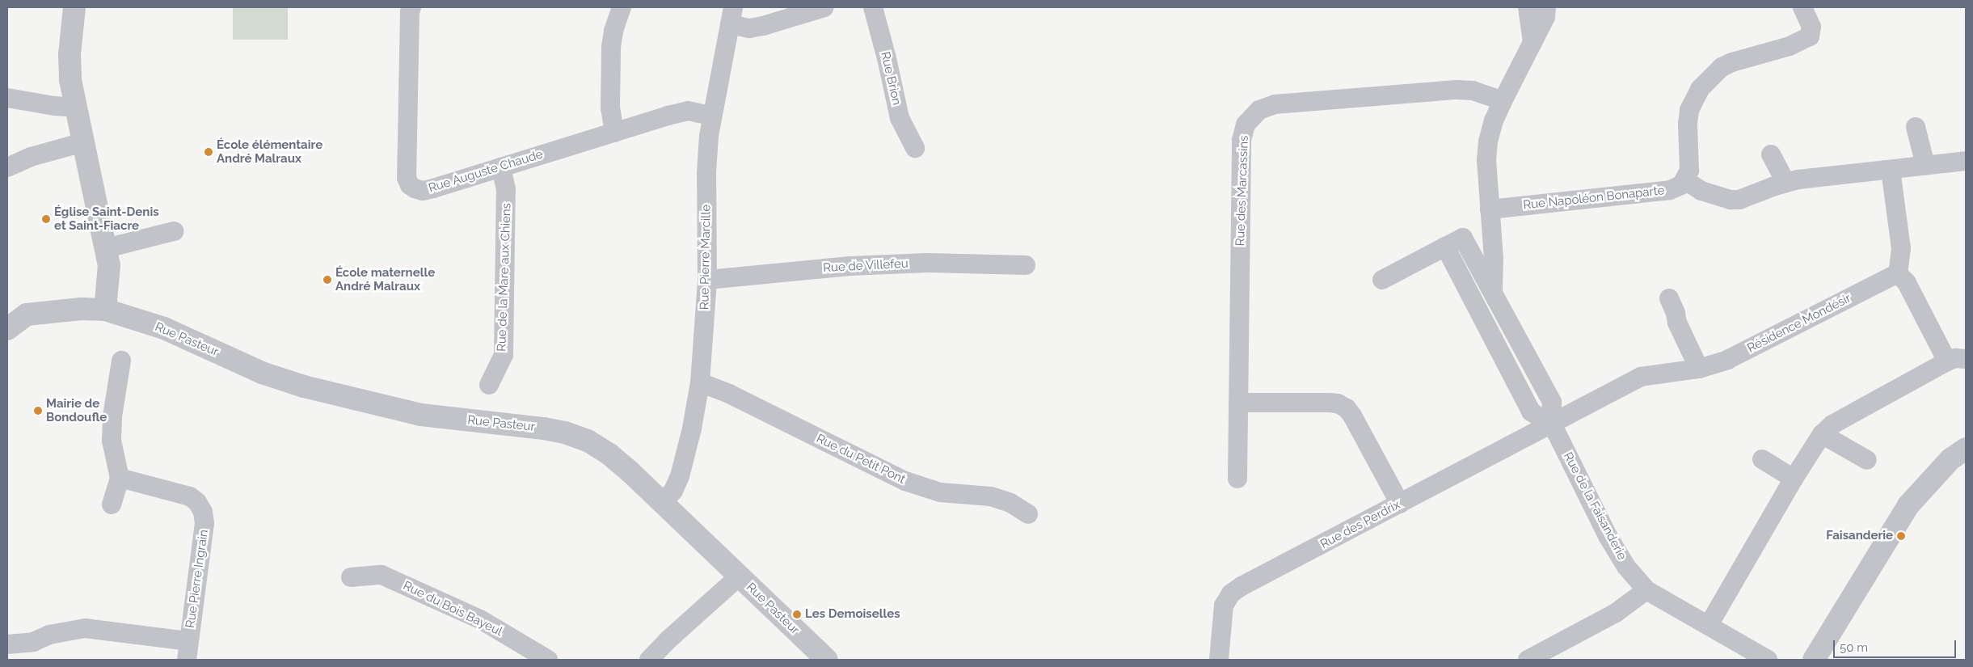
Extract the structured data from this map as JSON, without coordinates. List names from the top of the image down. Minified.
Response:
{"streets":{"street":["Rue Brion","Rue Auguste Chaude","Rue des Marcassins","Rue Napoléon Bonaparte","Rue Pierre Marcille","Rue de Villefeu","Rue de la Mare aux Chiens","Résidence Mondésir","Rue Pasteur","Rue du Petit Pont","Rue de la Faisanderie","Rue des Perdrix","Rue Pierre Ingrain","Rue du Bois Bayeul"]},"crossings":[["Rue Auguste Chaude","Rue Pierre Marcille"],["Rue Auguste Chaude","Rue de la Mare aux Chiens"],["Rue des Marcassins","Rue de la Faisanderie"],["Rue Napoléon Bonaparte","Rue de la Faisanderie"],["Rue Pierre Marcille","Rue de Villefeu"],["Rue Pierre Marcille","Rue Pasteur"],["Rue Pierre Marcille","Rue du Petit Pont"],["Résidence Mondésir","Rue de la Faisanderie"],["Résidence Mondésir","Rue des Perdrix"],["Rue de la Faisanderie","Rue des Perdrix"]],"places":["École élémentaire André Malraux","Église Saint-Denis et Saint-Fiacre","École maternelle André Malraux","Mairie de Bondoufle","Faisanderie","Les Demoiselles"],"scale_bar":"50 m"}
